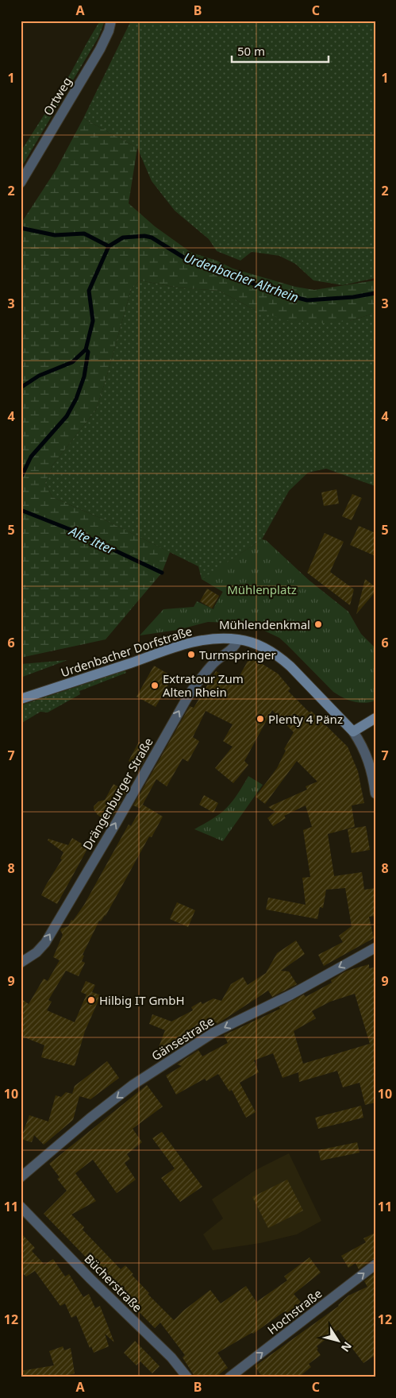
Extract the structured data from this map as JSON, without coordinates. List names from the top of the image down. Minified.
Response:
{"streets":{"street":["Ortweg","Urdenbacher Dorfstraße","Drängenburger Straße","Gänsestraße","Bücherstraße","Hochstraße"]},"crossings":[["Urdenbacher Dorfstraße","Drängenburger Straße"]],"one_way":["Drängenburger Straße","Gänsestraße","Hochstraße"],"water":["Urdenbacher Altrhein","Alte Itter"],"parks":["Mühlenplatz"],"places":["Mühlendenkmal","Turmspringer","Extratour Zum Alten Rhein","Plenty 4 Pänz","Hilbig IT GmbH"],"scale_bar":"50 m","north":"bottom right","grid":{"columns":["A","B","C"],"rows":["1","2","3","4","5","6","7","8","9","10","11","12"]}}
